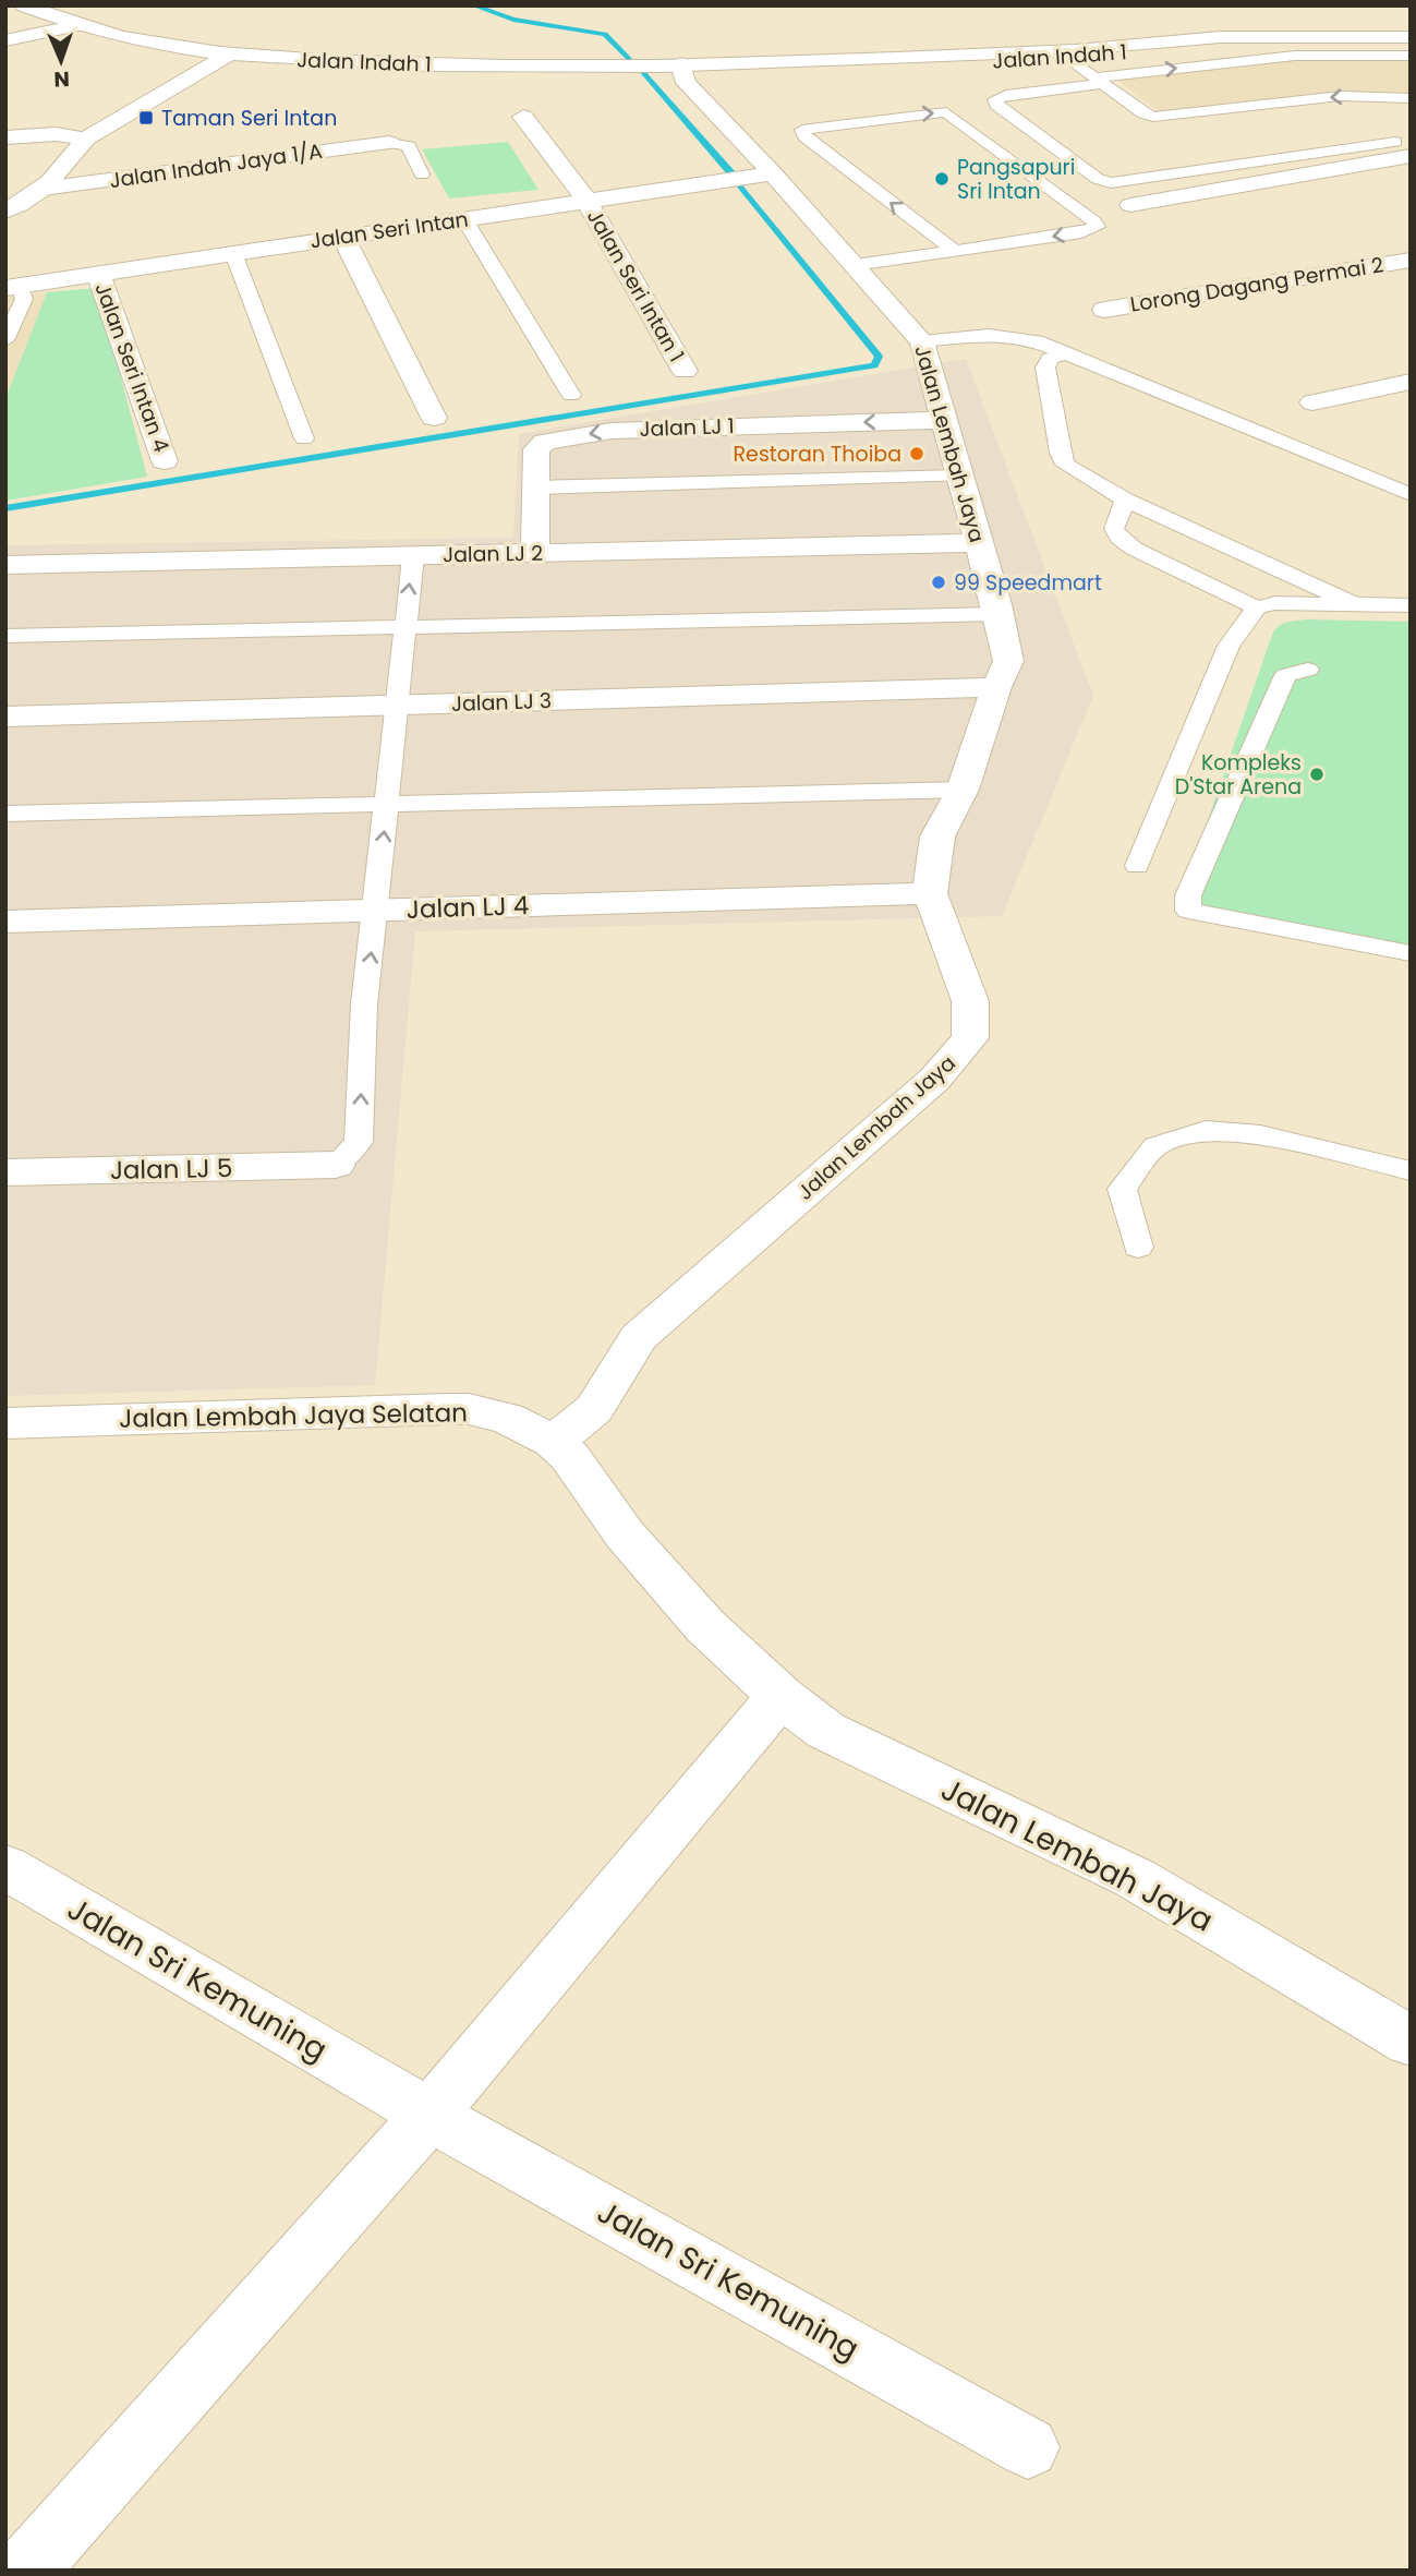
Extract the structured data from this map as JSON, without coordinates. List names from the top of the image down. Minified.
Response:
{"streets":{"street":["Jalan Indah 1","Jalan Indah Jaya 1/A","Jalan Seri Intan","Lorong Dagang Permai 2","Jalan Seri Intan 1","Jalan Seri Intan 4","Jalan LJ 1","Jalan Lembah Jaya","Jalan LJ 2","Jalan LJ 3","Jalan LJ 4","Jalan LJ 5","Jalan Lembah Jaya Selatan","Jalan Sri Kemuning"]},"crossings":[["Jalan Indah 1","Jalan Lembah Jaya"],["Jalan Seri Intan","Jalan Seri Intan 1"],["Jalan Seri Intan","Jalan Seri Intan 4"],["Jalan Seri Intan","Jalan Lembah Jaya"],["Jalan LJ 1","Jalan Lembah Jaya"],["Jalan LJ 1","Jalan LJ 2"],["Jalan Lembah Jaya","Jalan LJ 2"],["Jalan Lembah Jaya","Jalan LJ 3"],["Jalan Lembah Jaya","Jalan LJ 4"],["Jalan Lembah Jaya","Jalan Lembah Jaya Selatan"]],"one_way":["Jalan LJ 1"],"places":{"transit":["Taman Seri Intan"],"other":["Pangsapuri Sri Intan","Restoran Thoiba","99 Speedmart","Kompleks D'Star Arena"]},"north":"bottom"}
